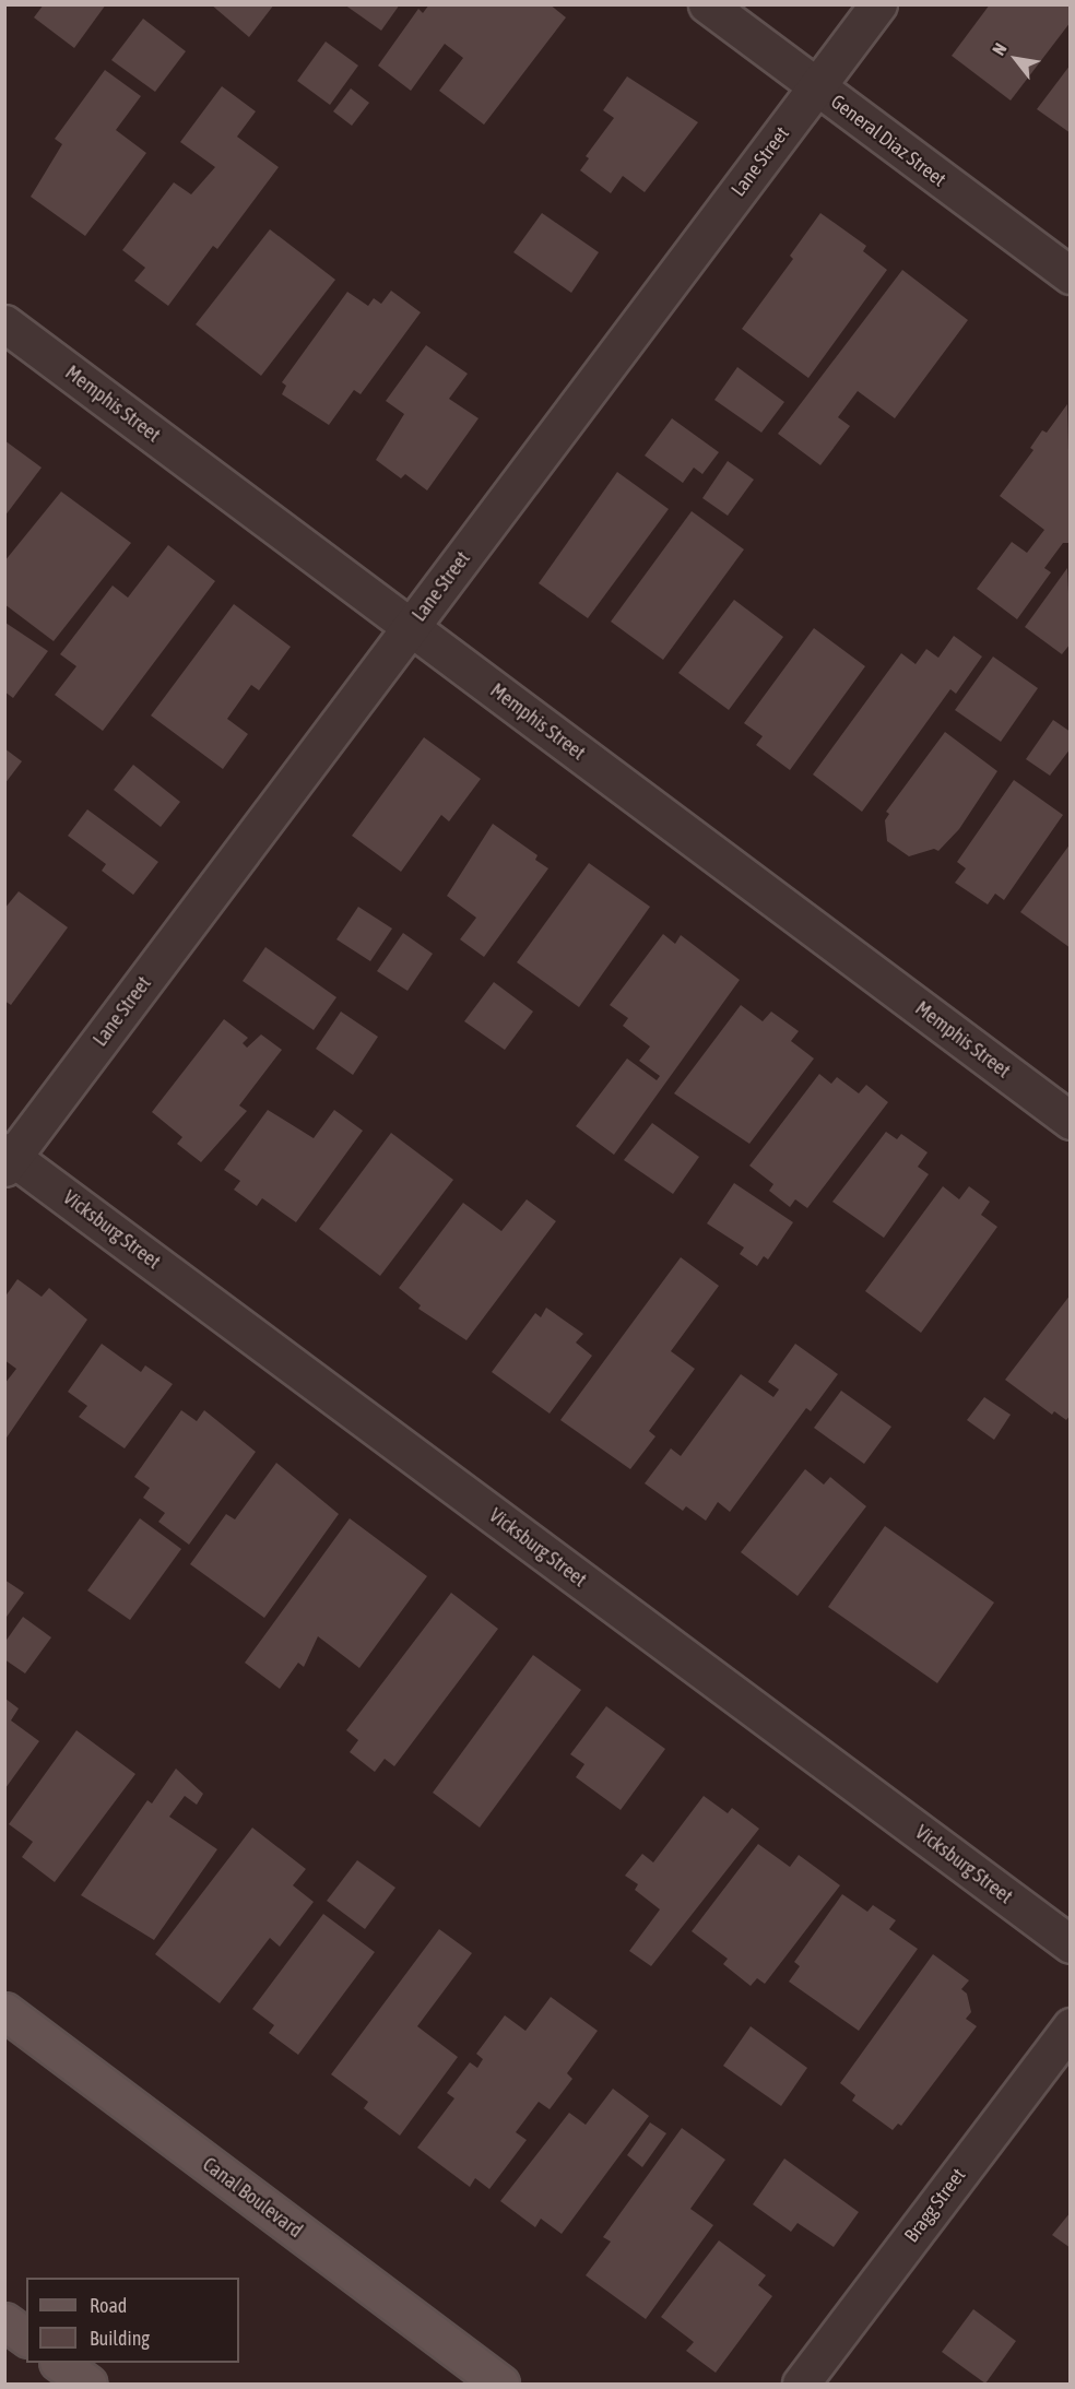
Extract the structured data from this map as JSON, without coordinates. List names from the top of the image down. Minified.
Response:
{"streets":{"main road":["Canal Boulevard"],"street":["General Diaz Street","Lane Street","Memphis Street","Vicksburg Street","Bragg Street"]},"crossings":[["General Diaz Street","Lane Street"],["Lane Street","Memphis Street"],["Lane Street","Vicksburg Street"]],"legend":["Road","Building"],"north":"top left"}
